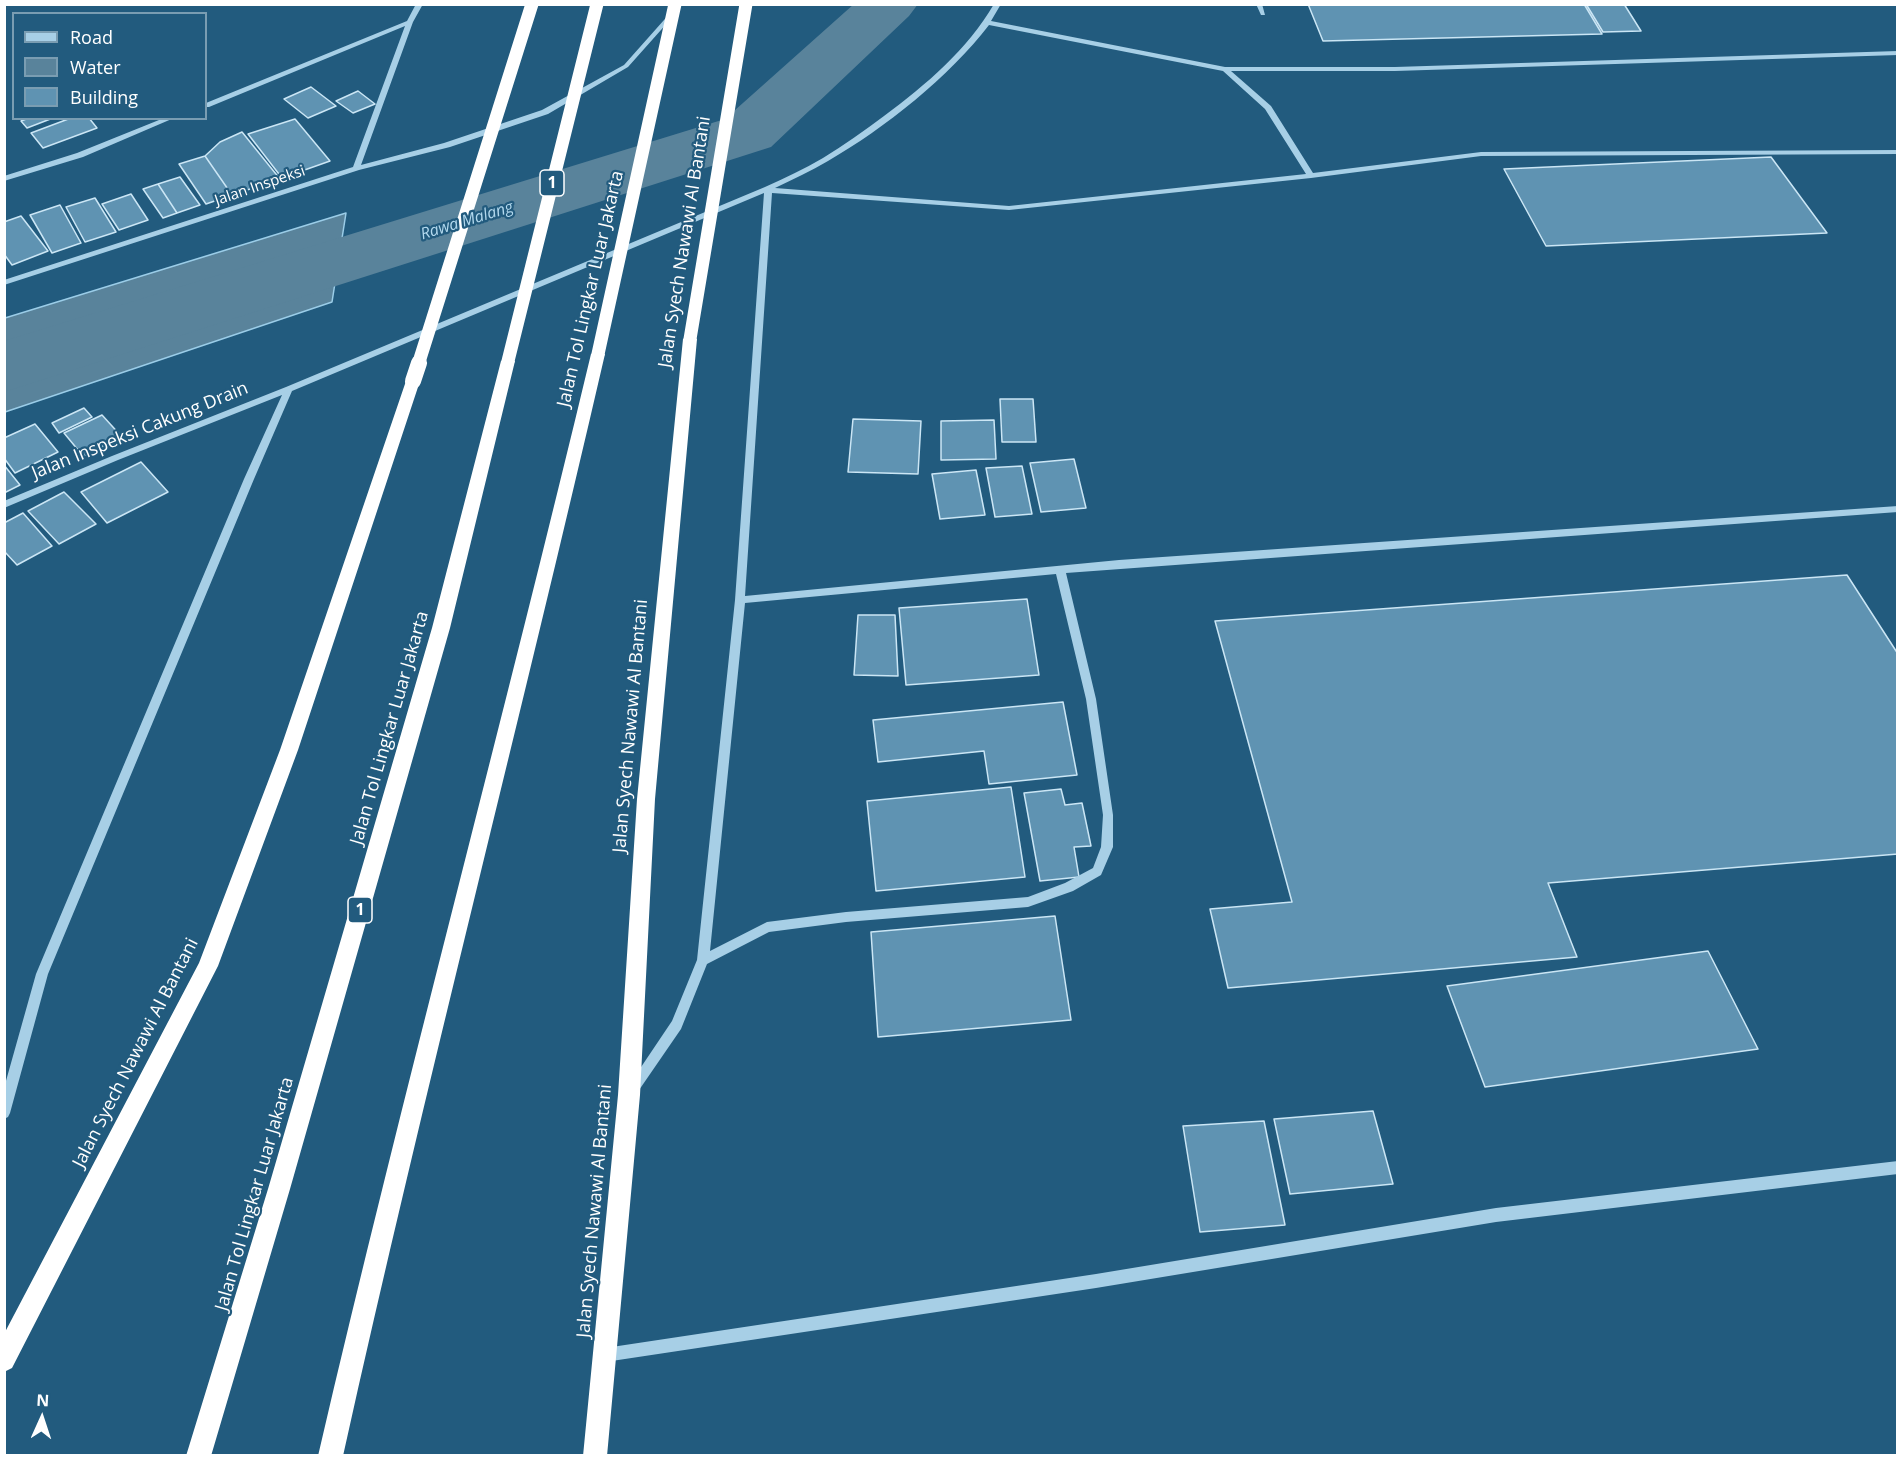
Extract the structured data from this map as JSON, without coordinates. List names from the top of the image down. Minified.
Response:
{"streets":{"highway":["1","Jalan Syech Nawawi Al Bantani","Jalan Tol Lingkar Luar Jakarta"],"street":["Jalan Inspeksi","Jalan Inspeksi Cakung Drain"]},"water":["Rawa Malang"],"legend":["Road","Water","Building"],"north":"top"}
